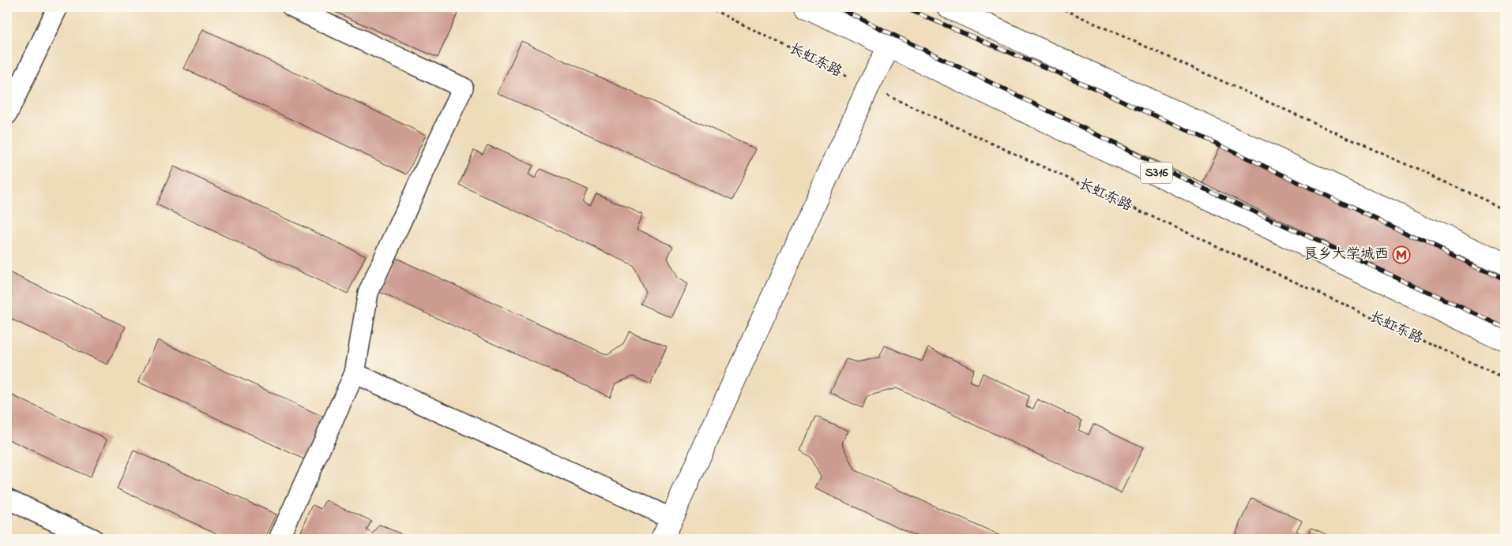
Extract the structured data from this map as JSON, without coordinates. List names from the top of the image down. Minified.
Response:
{"streets":{"main road":["S316"],"path":["长虹东路"]},"places":{"metro station":["良乡大学城西"]}}
